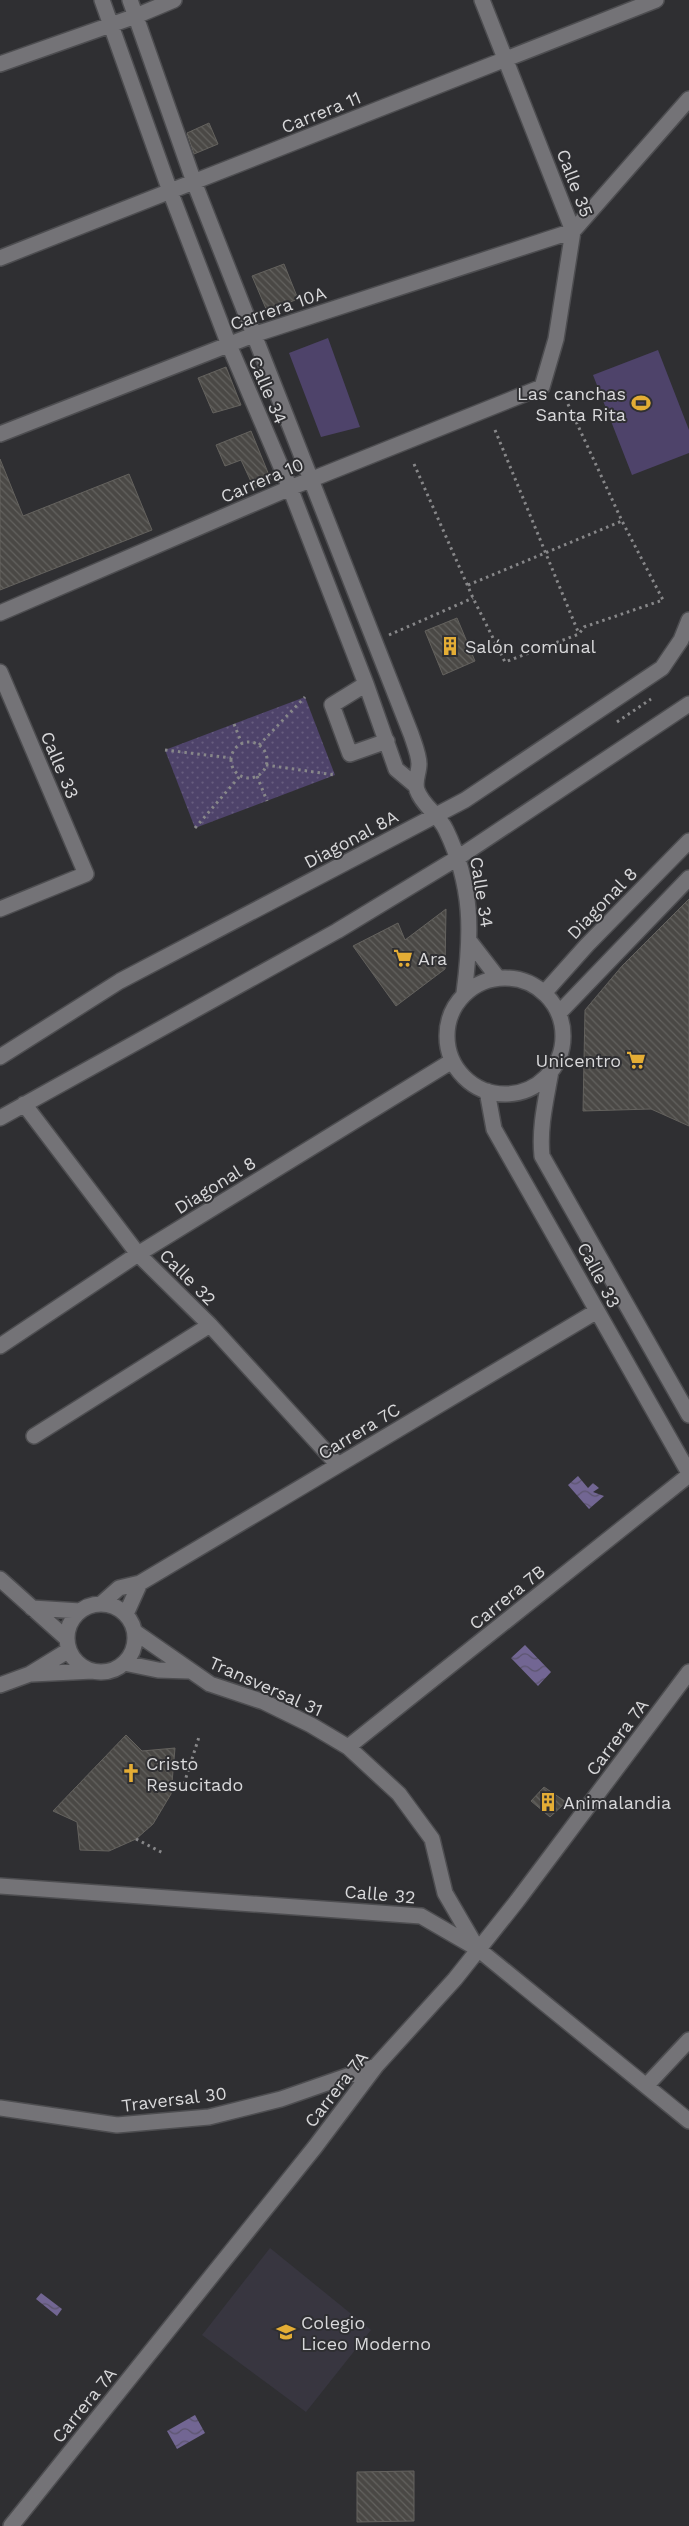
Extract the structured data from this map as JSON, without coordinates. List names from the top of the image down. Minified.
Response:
{"streets":{"street":["Carrera 11","Calle 35","Carrera 10A","Calle 34","Carrera 10","Calle 33","Diagonal 8A","Diagonal 8","Calle 32","Carrera 7C","Carrera 7B","Transversal 31","Carrera 7A","Traversal 30"]},"crossings":[["Carrera 11","Calle 35"],["Carrera 11","Calle 34"],["Calle 35","Carrera 10A"],["Calle 35","Carrera 10"],["Carrera 10A","Calle 34"],["Calle 34","Carrera 10"],["Calle 34","Calle 33"],["Calle 34","Diagonal 8A"],["Calle 34","Diagonal 8"],["Calle 33","Diagonal 8"],["Calle 33","Carrera 7C"],["Calle 33","Carrera 7B"],["Diagonal 8","Calle 32"],["Calle 32","Carrera 7C"],["Calle 32","Transversal 31"],["Calle 32","Carrera 7A"],["Carrera 7C","Transversal 31"],["Carrera 7B","Transversal 31"],["Transversal 31","Carrera 7A"],["Carrera 7A","Traversal 30"]],"places":{"sports":["Las canchas Santa Rita"],"building":["Salón comunal","Animalandia"],"supermarket":["Ara","Unicentro"],"church":["Cristo Resucitado"],"school or university":["Colegio Liceo Moderno"]}}
